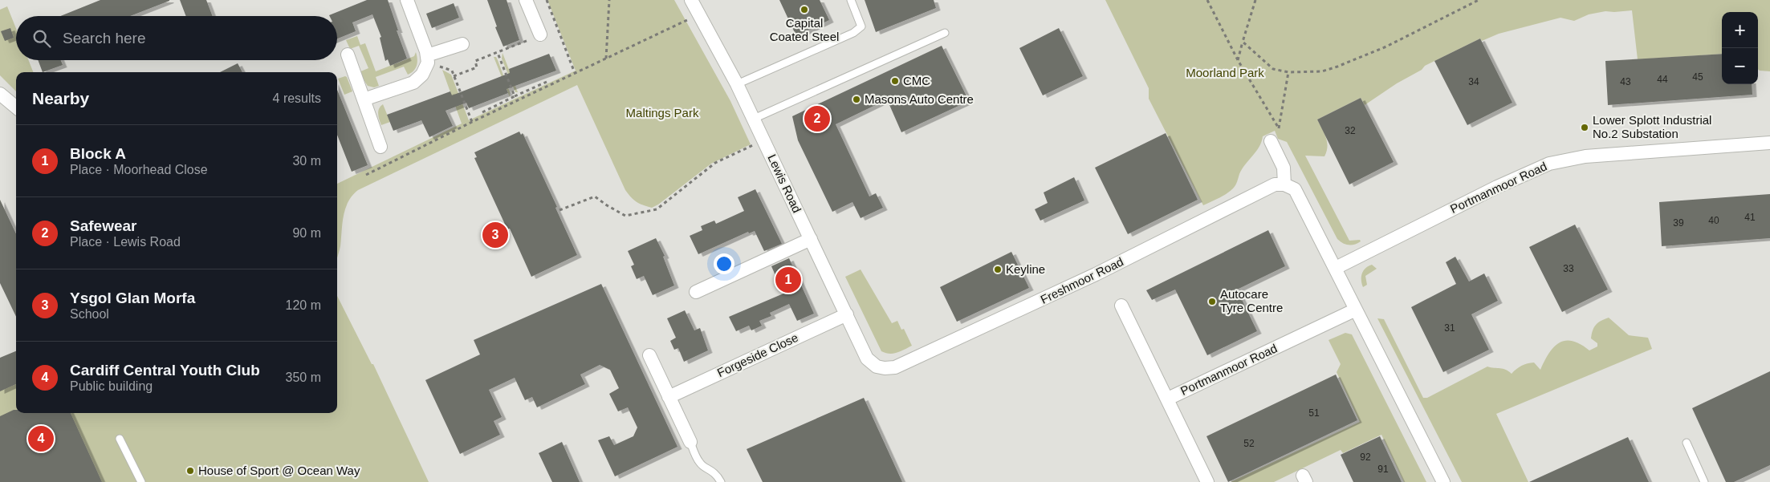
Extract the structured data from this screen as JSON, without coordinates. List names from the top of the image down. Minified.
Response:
{"streets":{"street":["Lewis Road","Portmanmoor Road","Freshmoor Road","Forgeside Close"]},"crossings":[["Lewis Road","Freshmoor Road"],["Lewis Road","Forgeside Close"]],"parks":["Moorland Park","Maltings Park"],"places":["Capital Coated Steel","CMC","Masons Auto Centre","Lower Splott Industrial No.2 Substation","Keyline","Autocare Tyre Centre","House of Sport @ Ocean Way"],"house_numbers":["45","44","34","43","32","41","40","39","33","31","51","52","92","91"],"page":{"map_buttons":["+","−"],"search":"Search here","heading":["Nearby","4 results"],"pins":["2","3","1","4"],"list":[{"mark":"1","name":"Block A","note":"Place · Moorhead Close","value":"30 m"},{"mark":"2","name":"Safewear","note":"Place · Lewis Road","value":"90 m"},{"mark":"3","name":"Ysgol Glan Morfa","note":"School","value":"120 m"},{"mark":"4","name":"Cardiff Central Youth Club","note":"Public building","value":"350 m"}]}}
